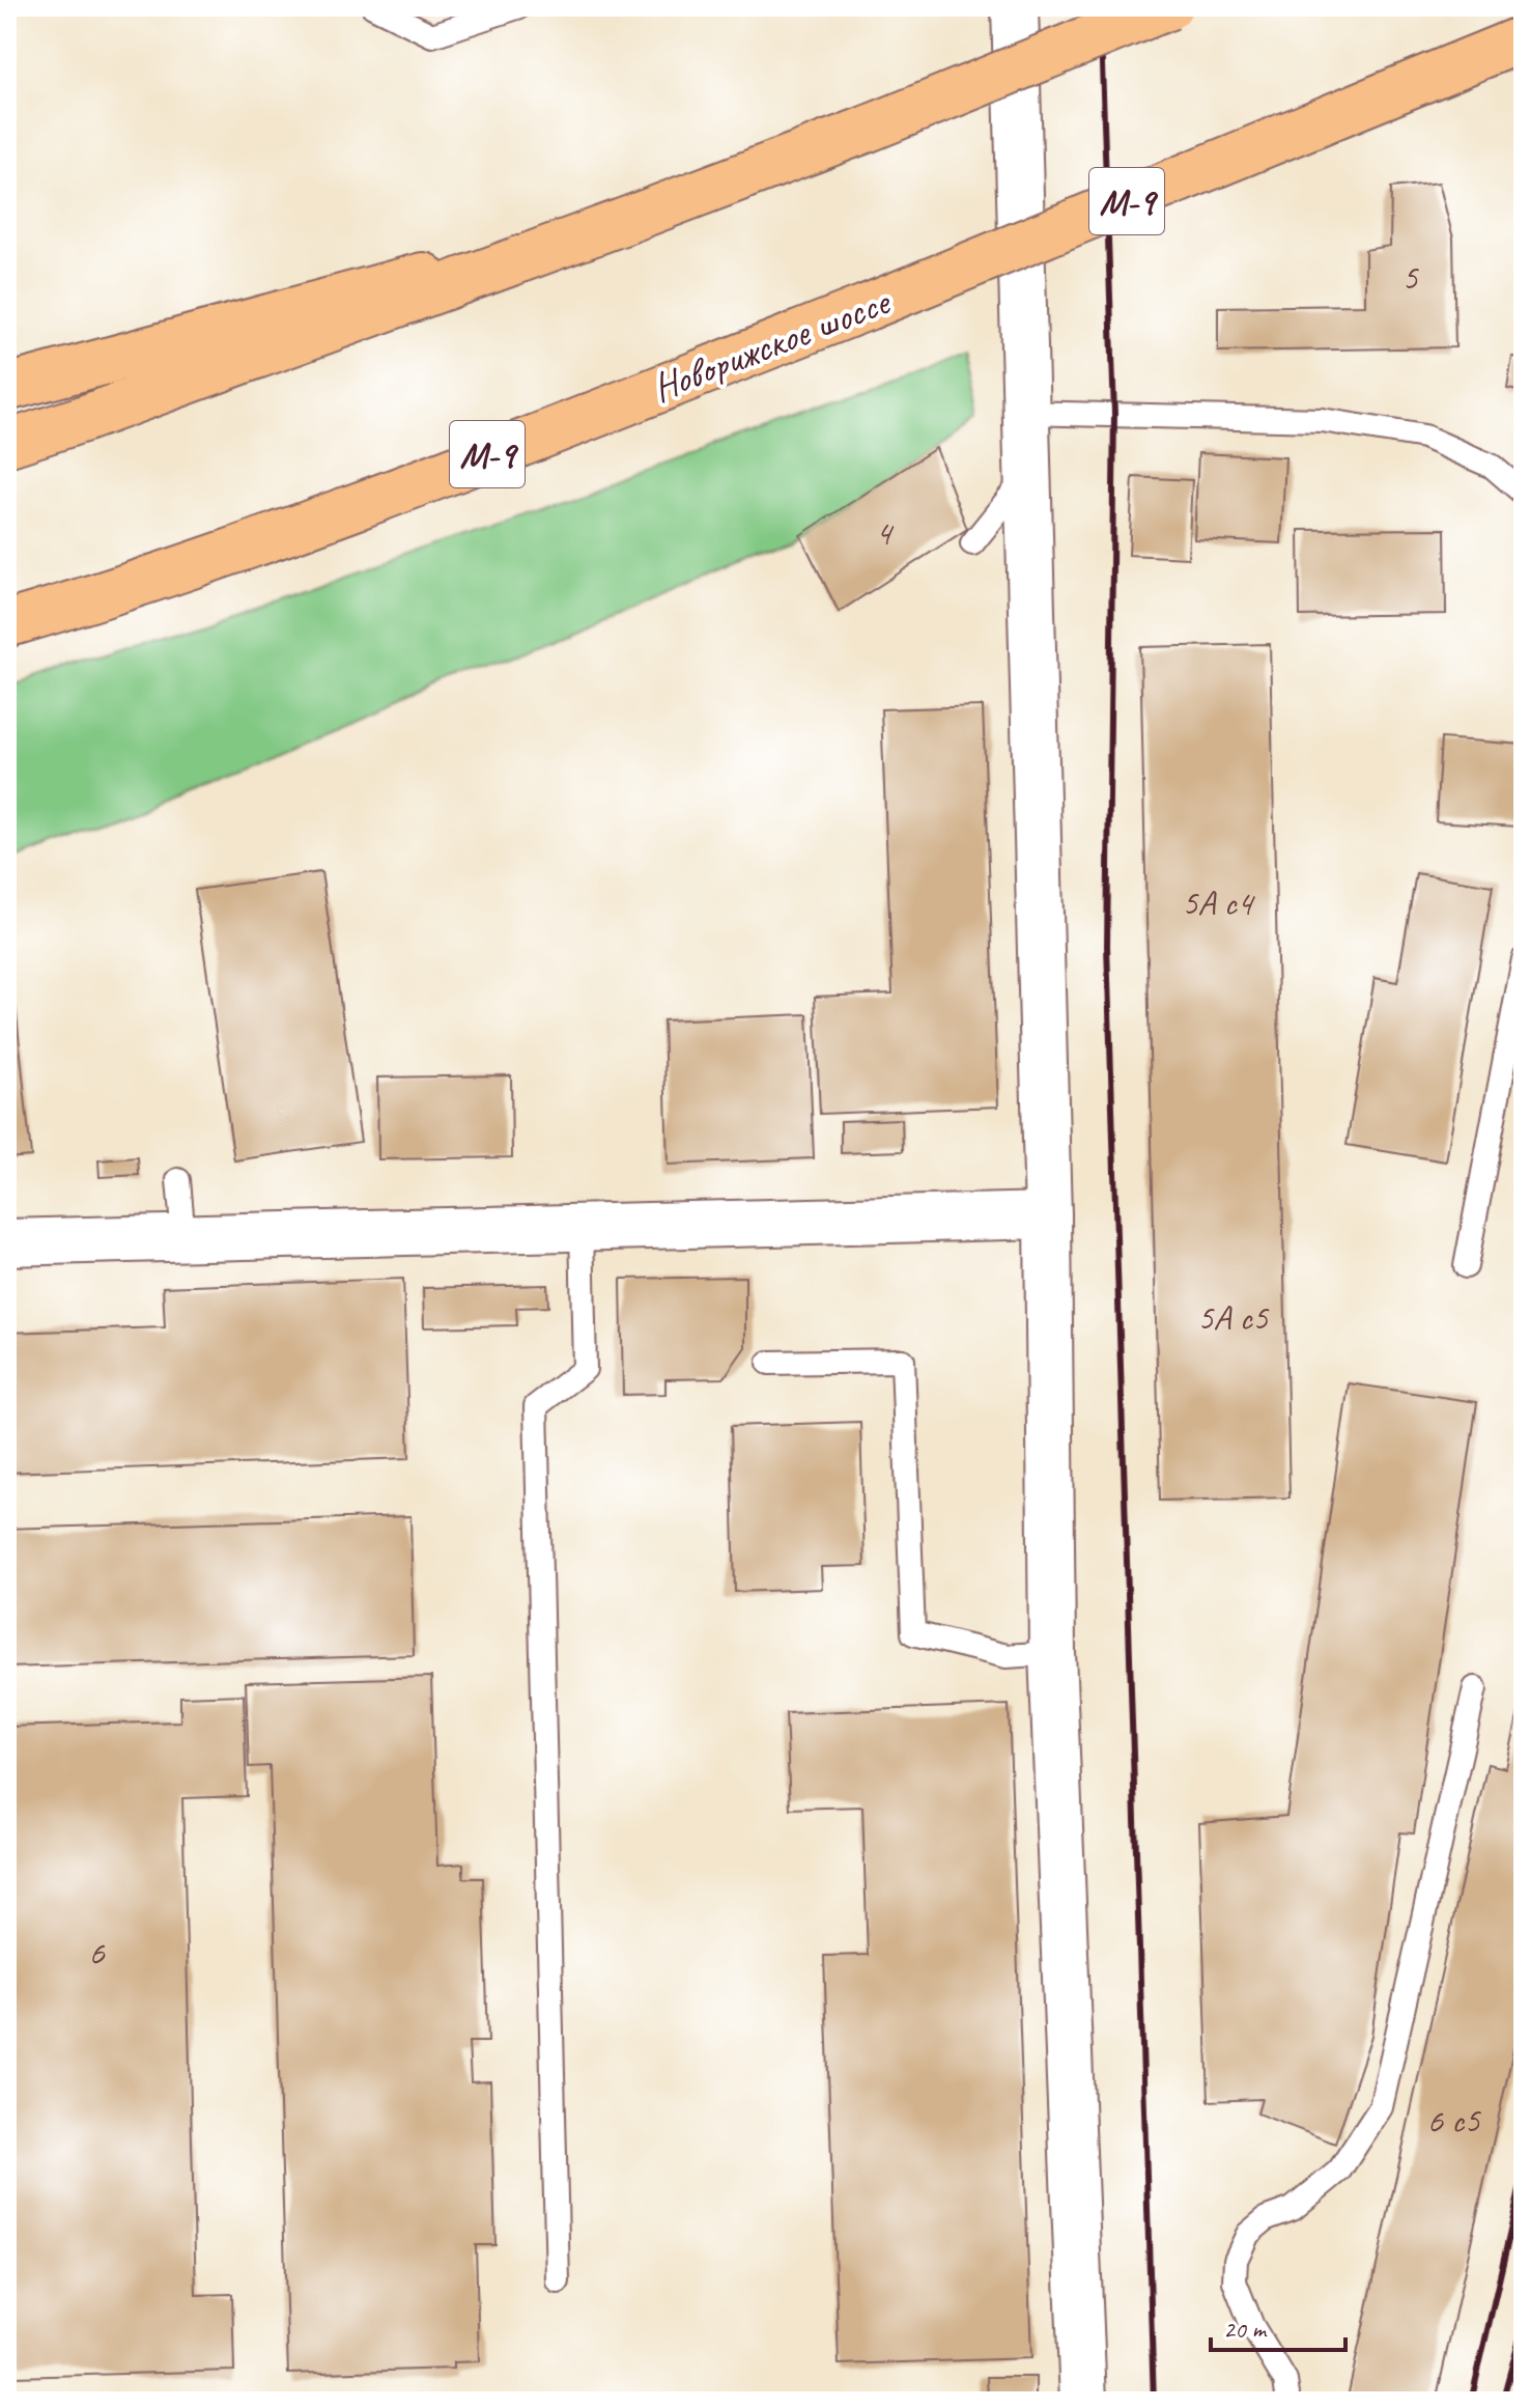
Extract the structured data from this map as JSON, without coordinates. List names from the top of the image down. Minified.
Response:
{"streets":{"main road":["М-9","Новорижское шоссе"]},"crossings":[["М-9","Новорижское шоссе"]],"house_numbers":["5","4","5А с4","5А с5","6","6 с5"],"scale_bar":"20 m"}
